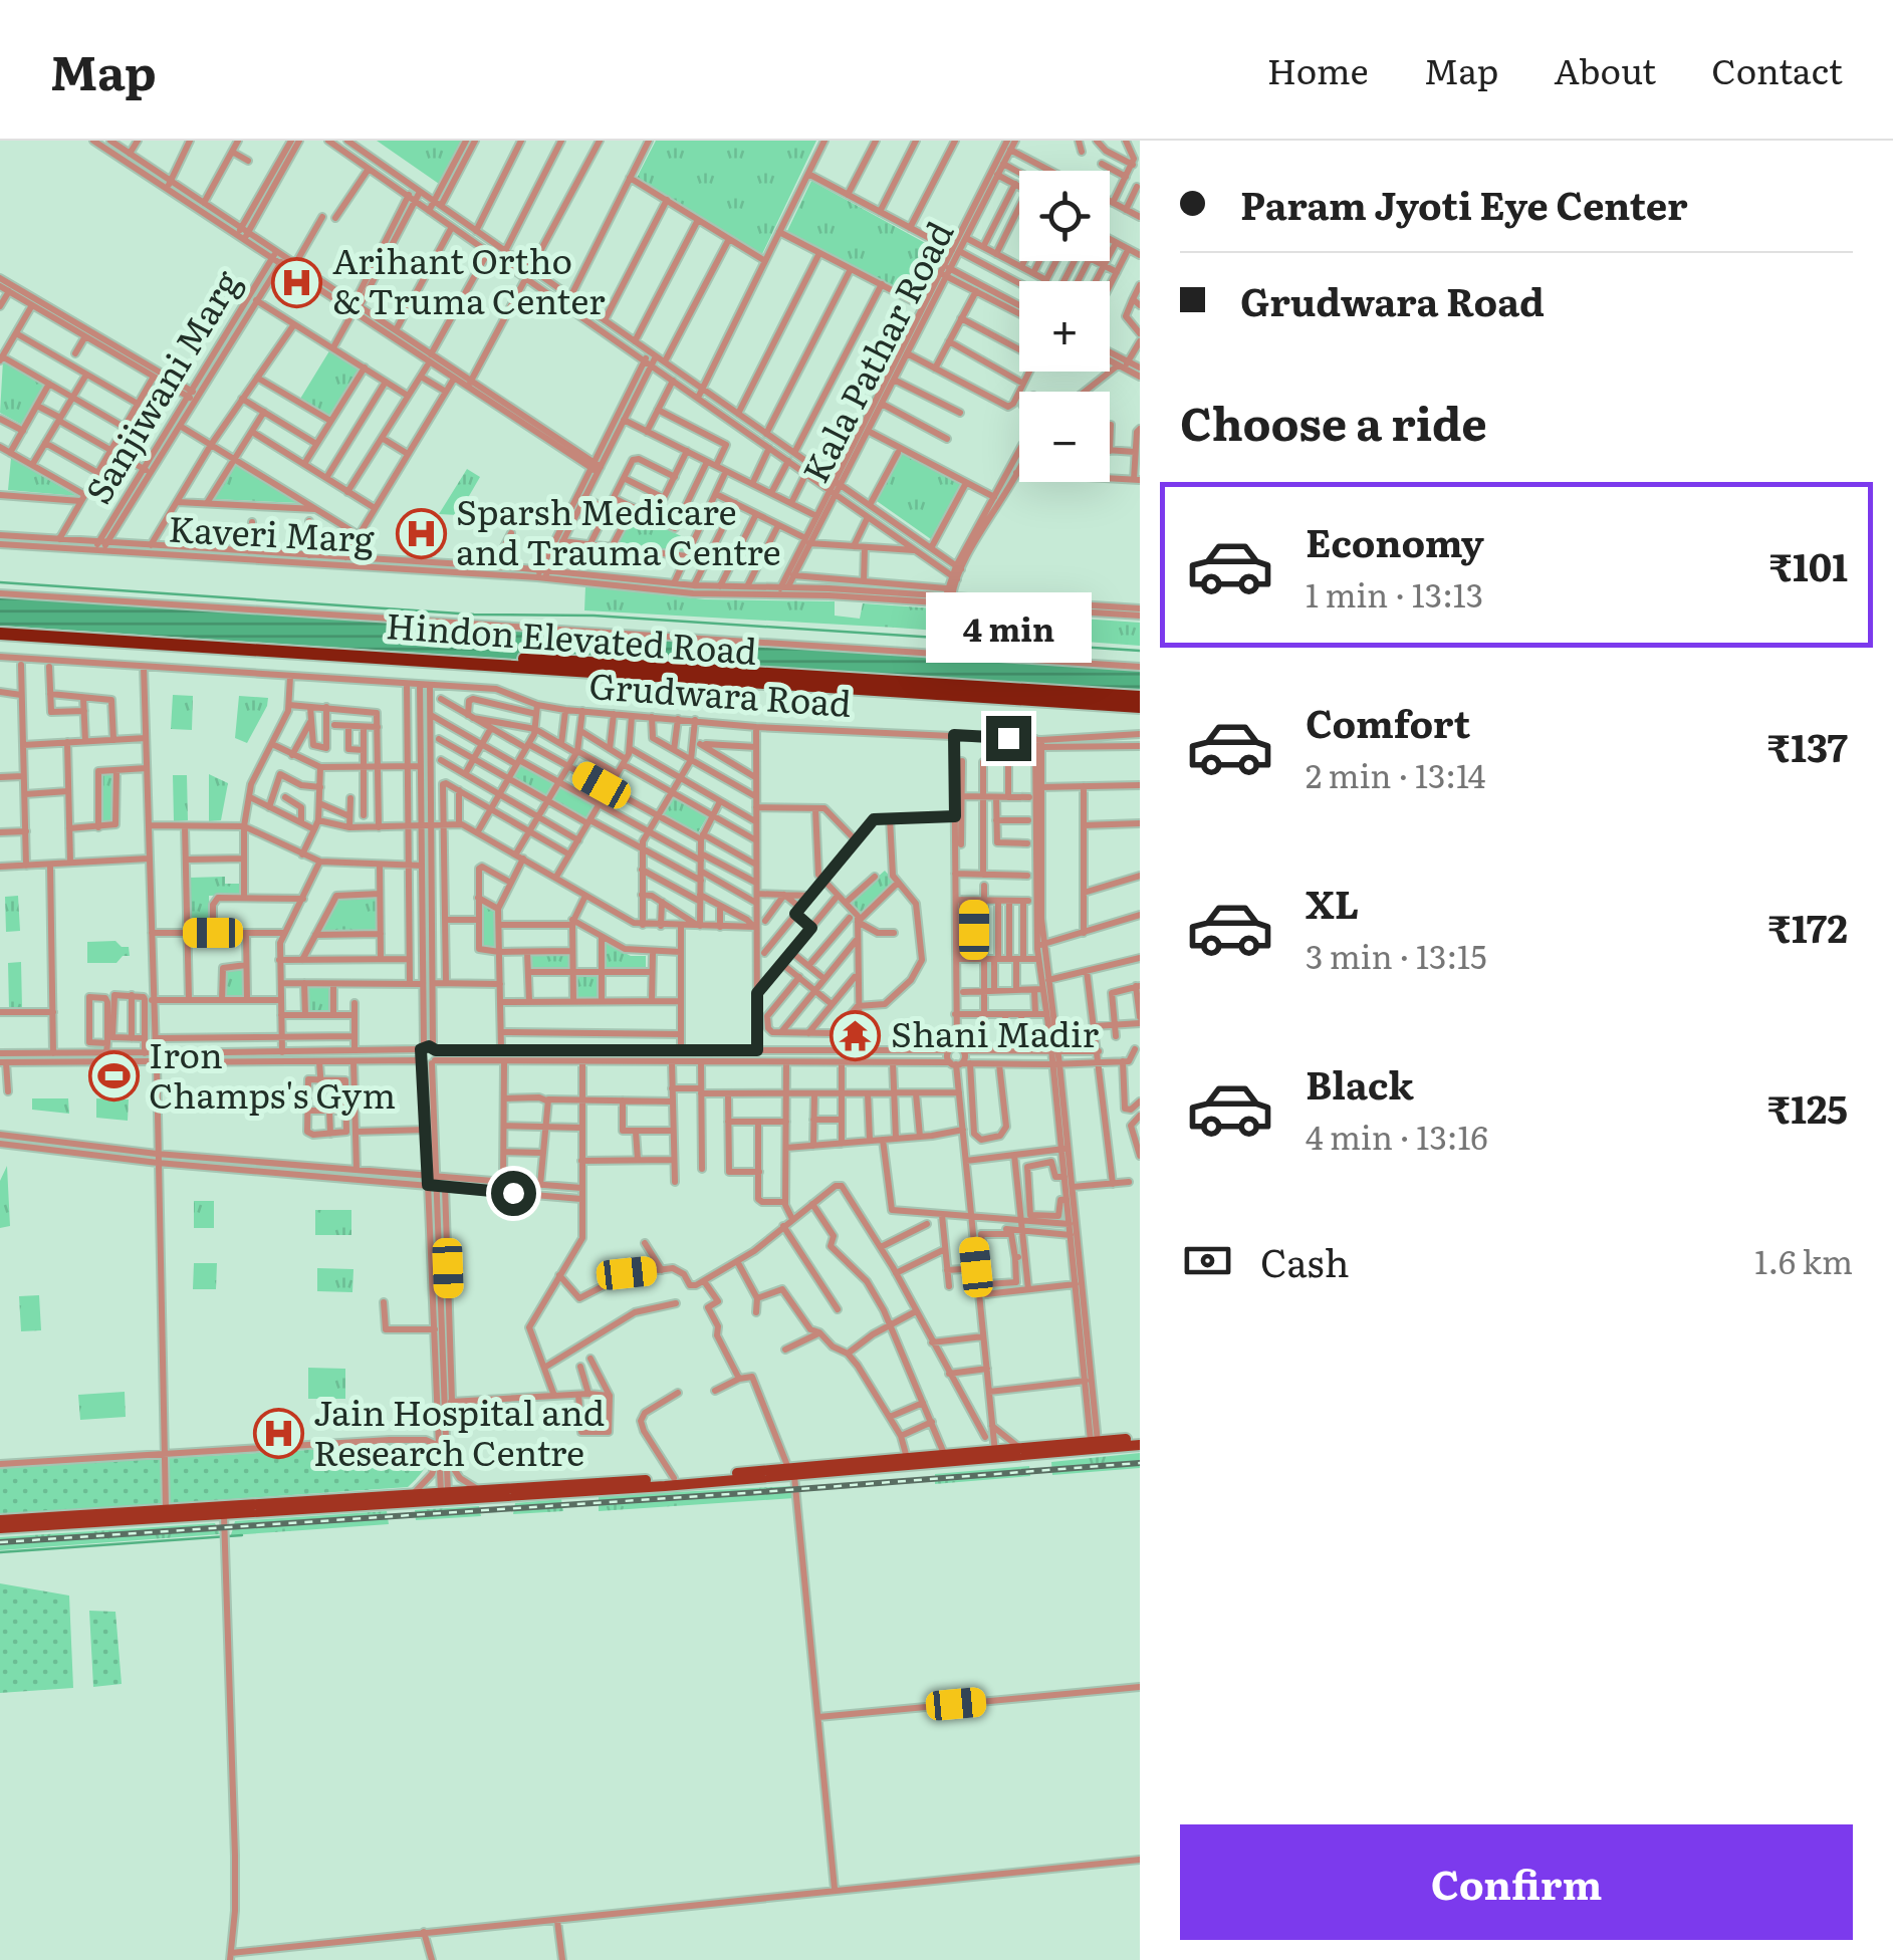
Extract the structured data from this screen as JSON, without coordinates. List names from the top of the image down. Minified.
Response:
{"streets":{"highway":["Hindon Elevated Road"],"street":["Kala Pathar Road","Sanjiwani Marg","Kaveri Marg","Grudwara Road"]},"crossings":[["Kala Pathar Road","Kaveri Marg"],["Sanjiwani Marg","Kaveri Marg"]],"places":{"hospital":["Arihant Ortho & Truma Center","Sparsh Medicare and Trauma Centre","Jain Hospital and Research Centre"],"temple":["Shani Madir"],"sports":["Iron Champs's Gym"]},"page":{"header":"Map","nav":["Home","Map","About","Contact"],"banner":["Param Jyoti Eye Center","Grudwara Road"],"map_buttons":["+","−"],"heading":"Choose a ride","list":[{"name":"Economy","note":"1 min · 13:13","value":"₹101"},{"name":"Comfort","note":"2 min · 13:14","value":"₹137"},{"name":"XL","note":"3 min · 13:15","value":"₹172"},{"name":"Black","note":"4 min · 13:16","value":"₹125"}],"bubble":"4 min","pay":["Cash","1.6 km"],"buttons":"Confirm"}}
